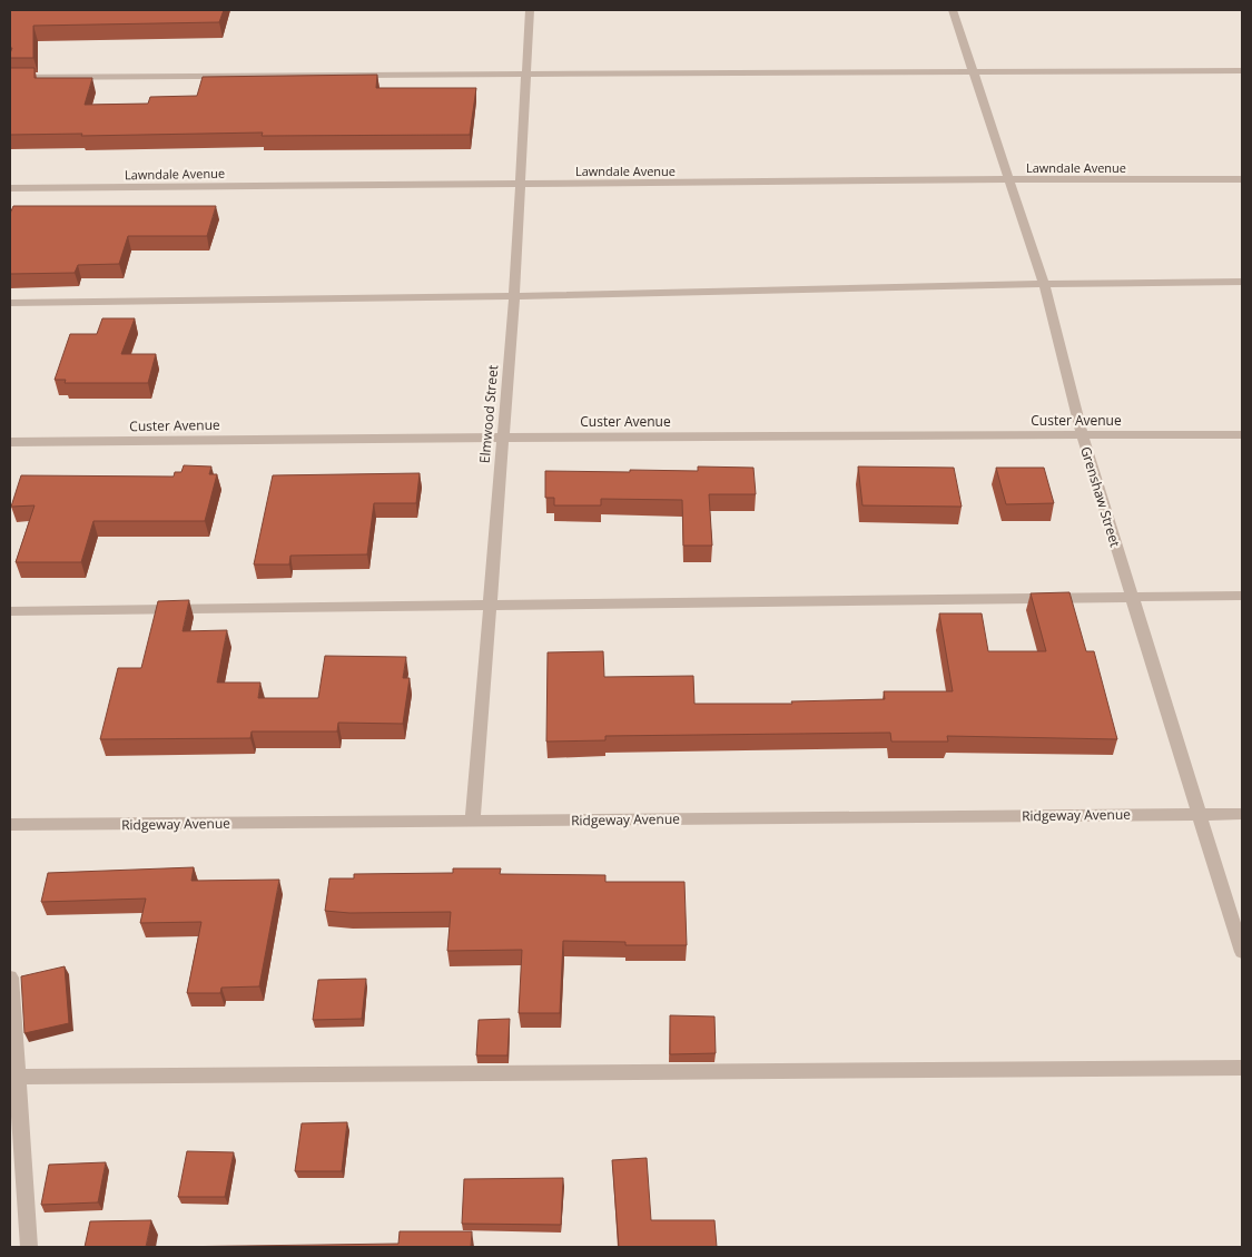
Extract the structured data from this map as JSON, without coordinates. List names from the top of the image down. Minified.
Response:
{"streets":{"street":["Lawndale Avenue","Elmwood Street","Custer Avenue","Grenshaw Street","Ridgeway Avenue"]},"crossings":[["Lawndale Avenue","Elmwood Street"],["Lawndale Avenue","Grenshaw Street"],["Elmwood Street","Custer Avenue"],["Elmwood Street","Ridgeway Avenue"],["Custer Avenue","Grenshaw Street"],["Grenshaw Street","Ridgeway Avenue"]]}
